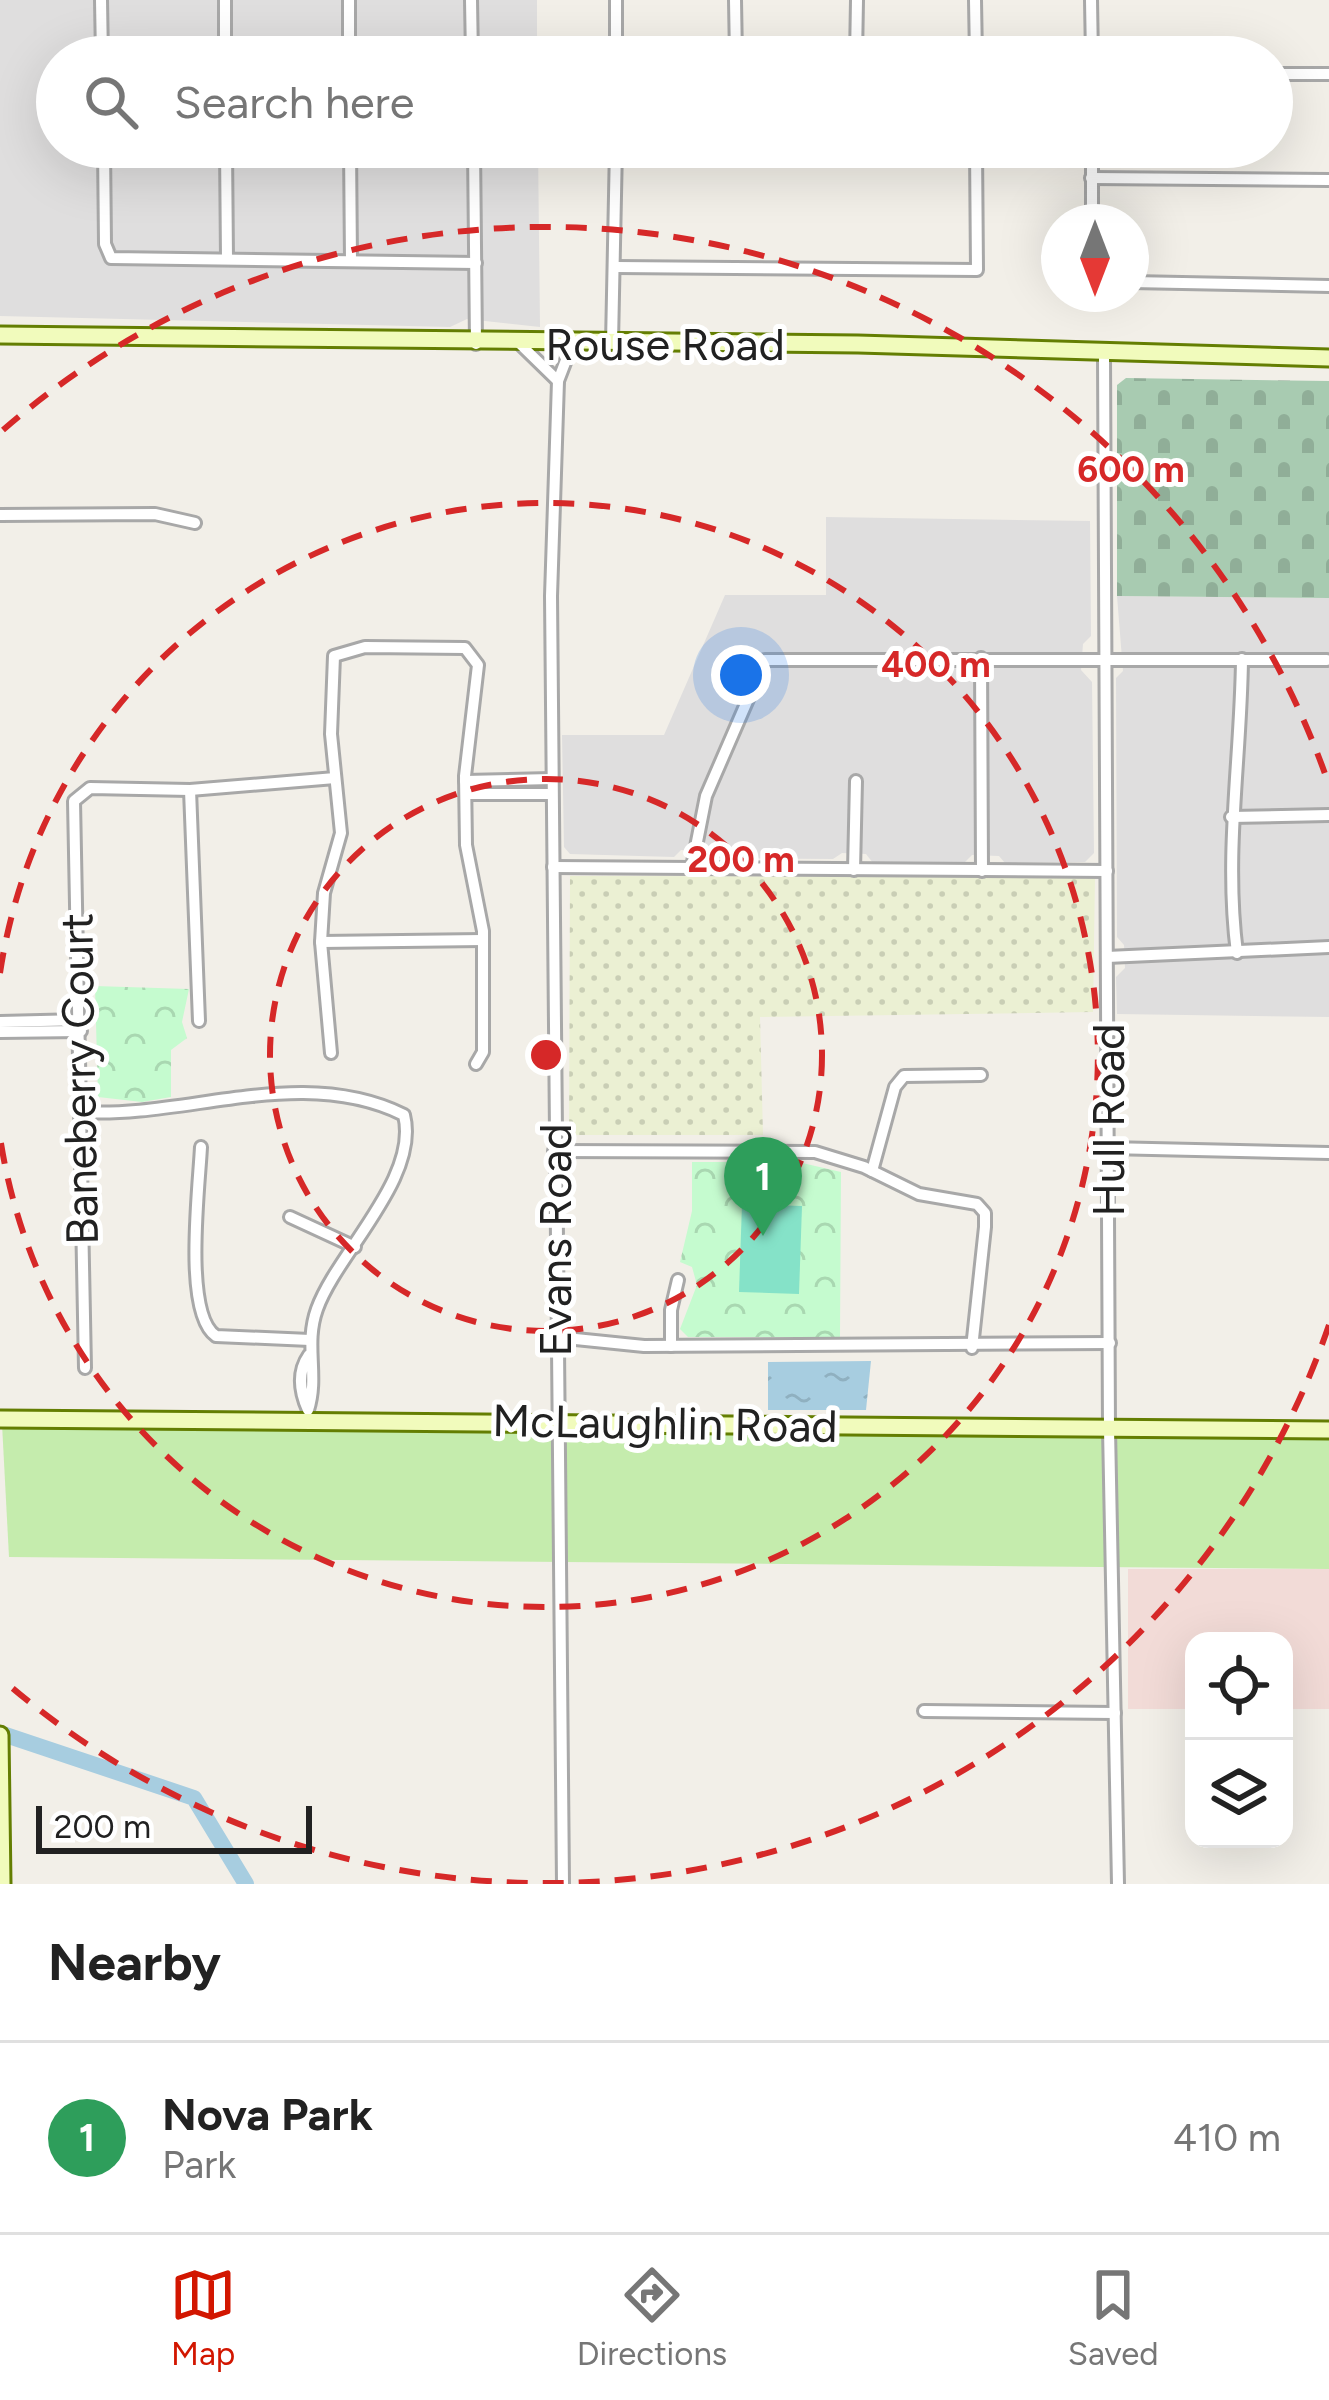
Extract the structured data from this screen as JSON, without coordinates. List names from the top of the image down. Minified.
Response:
{"streets":{"street":["Rouse Road","Baneberry Court","Hull Road","Evans Road","McLaughlin Road"]},"crossings":[["Rouse Road","Hull Road"],["Rouse Road","Evans Road"],["Hull Road","McLaughlin Road"],["Evans Road","McLaughlin Road"]],"scale_bar":"200 m","north":"bottom","page":{"search":"Search here","pins":"1","scale":"200 m","heading":"Nearby","list":[{"mark":"1","name":"Nova Park","note":"Park","value":"410 m"}],"nav":["Map","Directions","Saved"]},"rings":["600 m","400 m","200 m"]}
